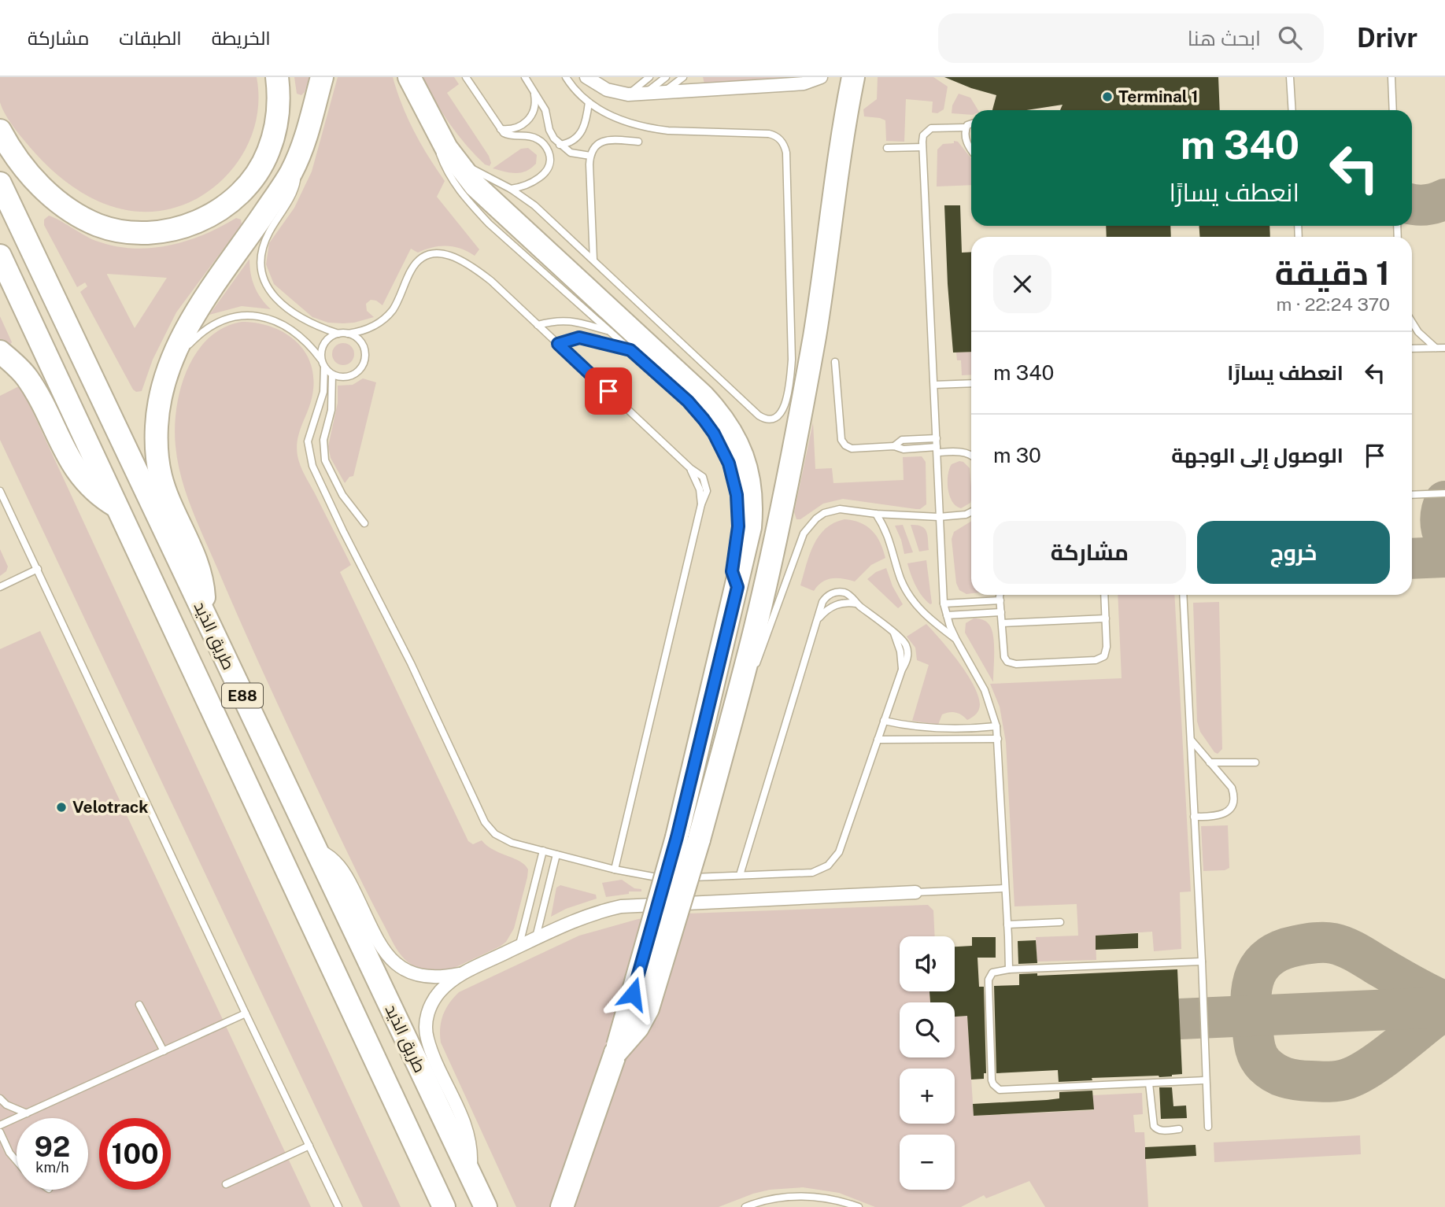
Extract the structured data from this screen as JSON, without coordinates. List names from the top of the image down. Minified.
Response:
{"streets":{"highway":["طريق الذيد","E88"]},"places":["Terminal 1","Velotrack"],"page":{"header":"Drivr","search":"ابحث هنا","nav":["الخريطة","الطبقات","مشاركة"],"turn":["340 m","انعطف يسارًا"],"heading":["1 دقيقة","370 m · 22:24"],"list":[{"name":"انعطف يسارًا","value":"340 m"},{"name":"الوصول إلى الوجهة","value":"30 m"}],"buttons":["خروج","مشاركة"],"map_buttons":["+","−"],"speed":"92 km/h","limit":"100"}}
